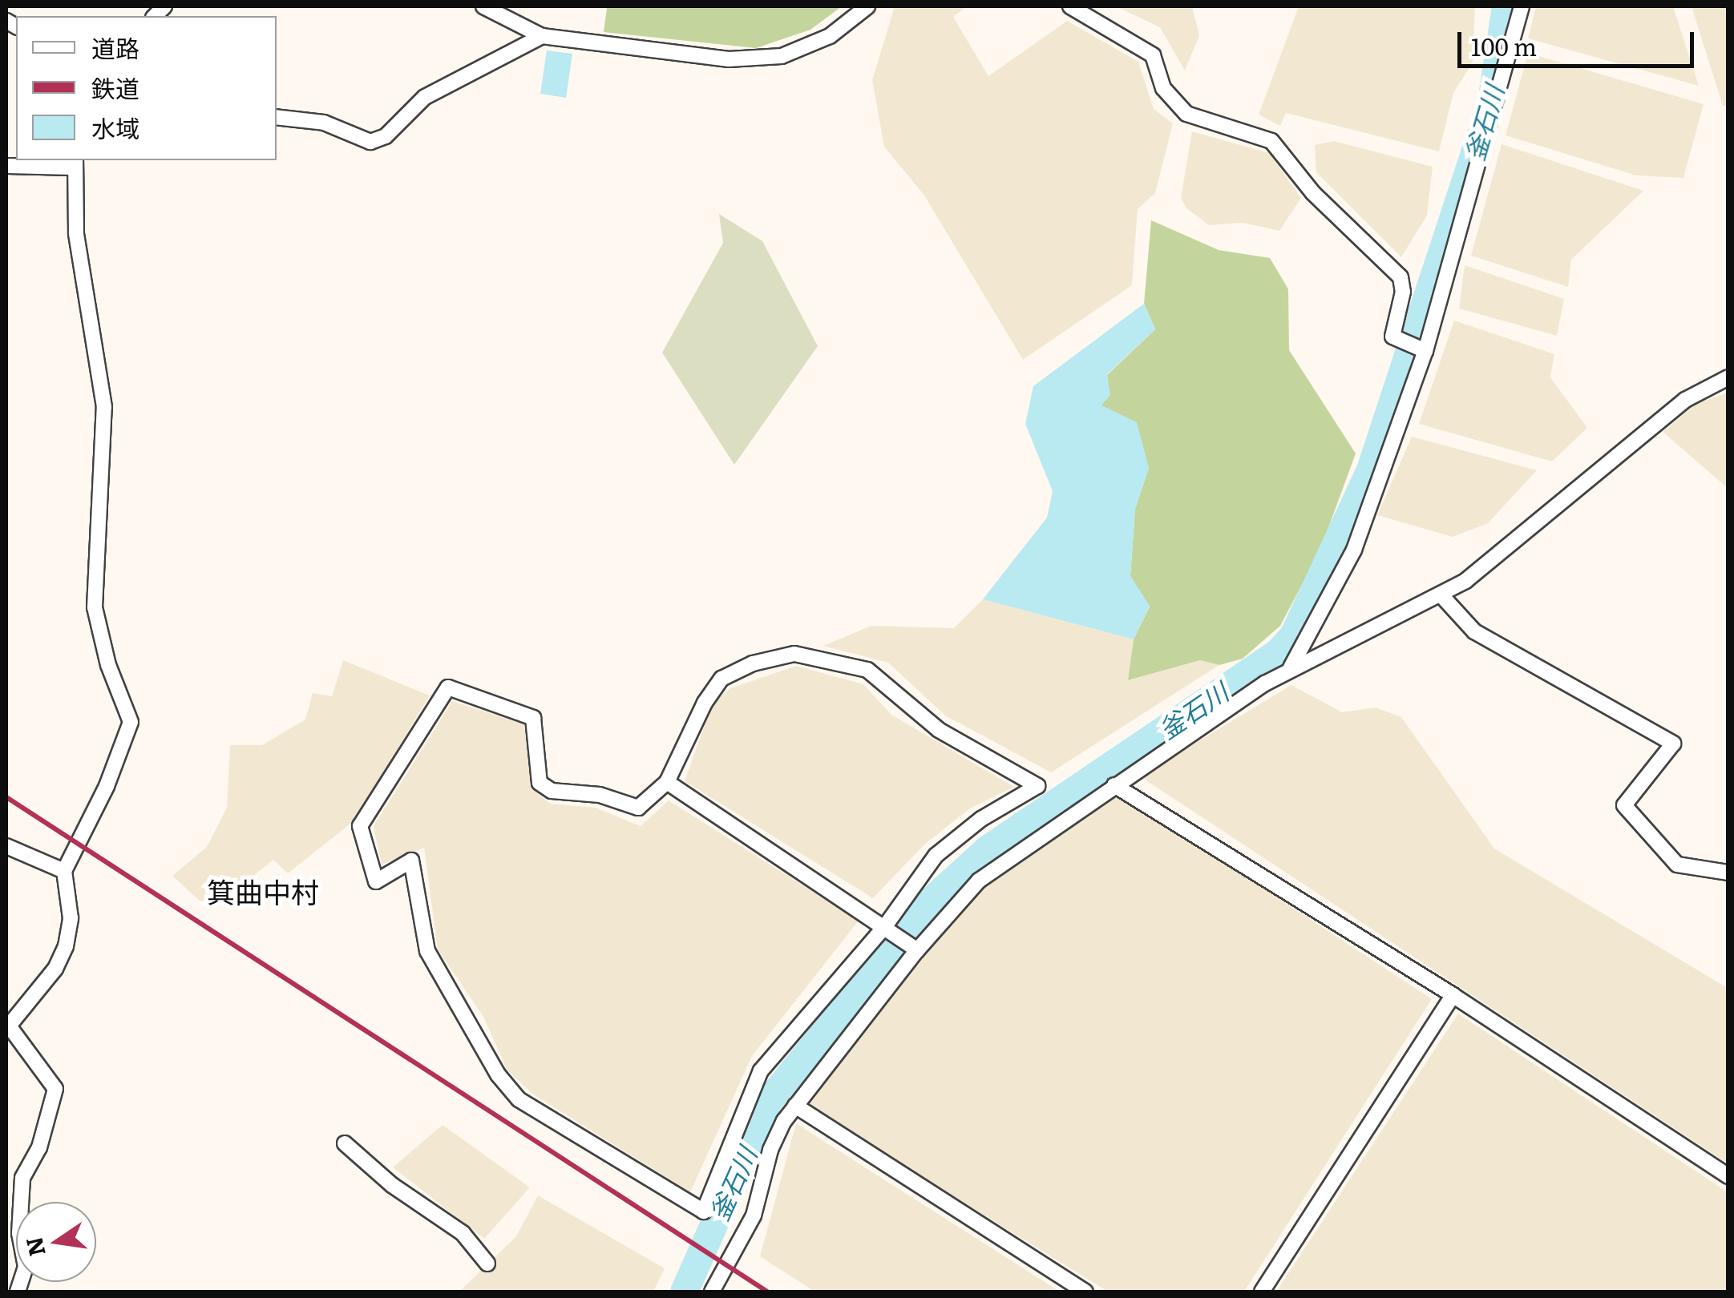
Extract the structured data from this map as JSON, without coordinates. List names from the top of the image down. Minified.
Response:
{"districts":["箕曲中村"],"water":["釜石川"],"legend":["道路","鉄道","水域"],"scale_bar":"100 m","north":"left"}
